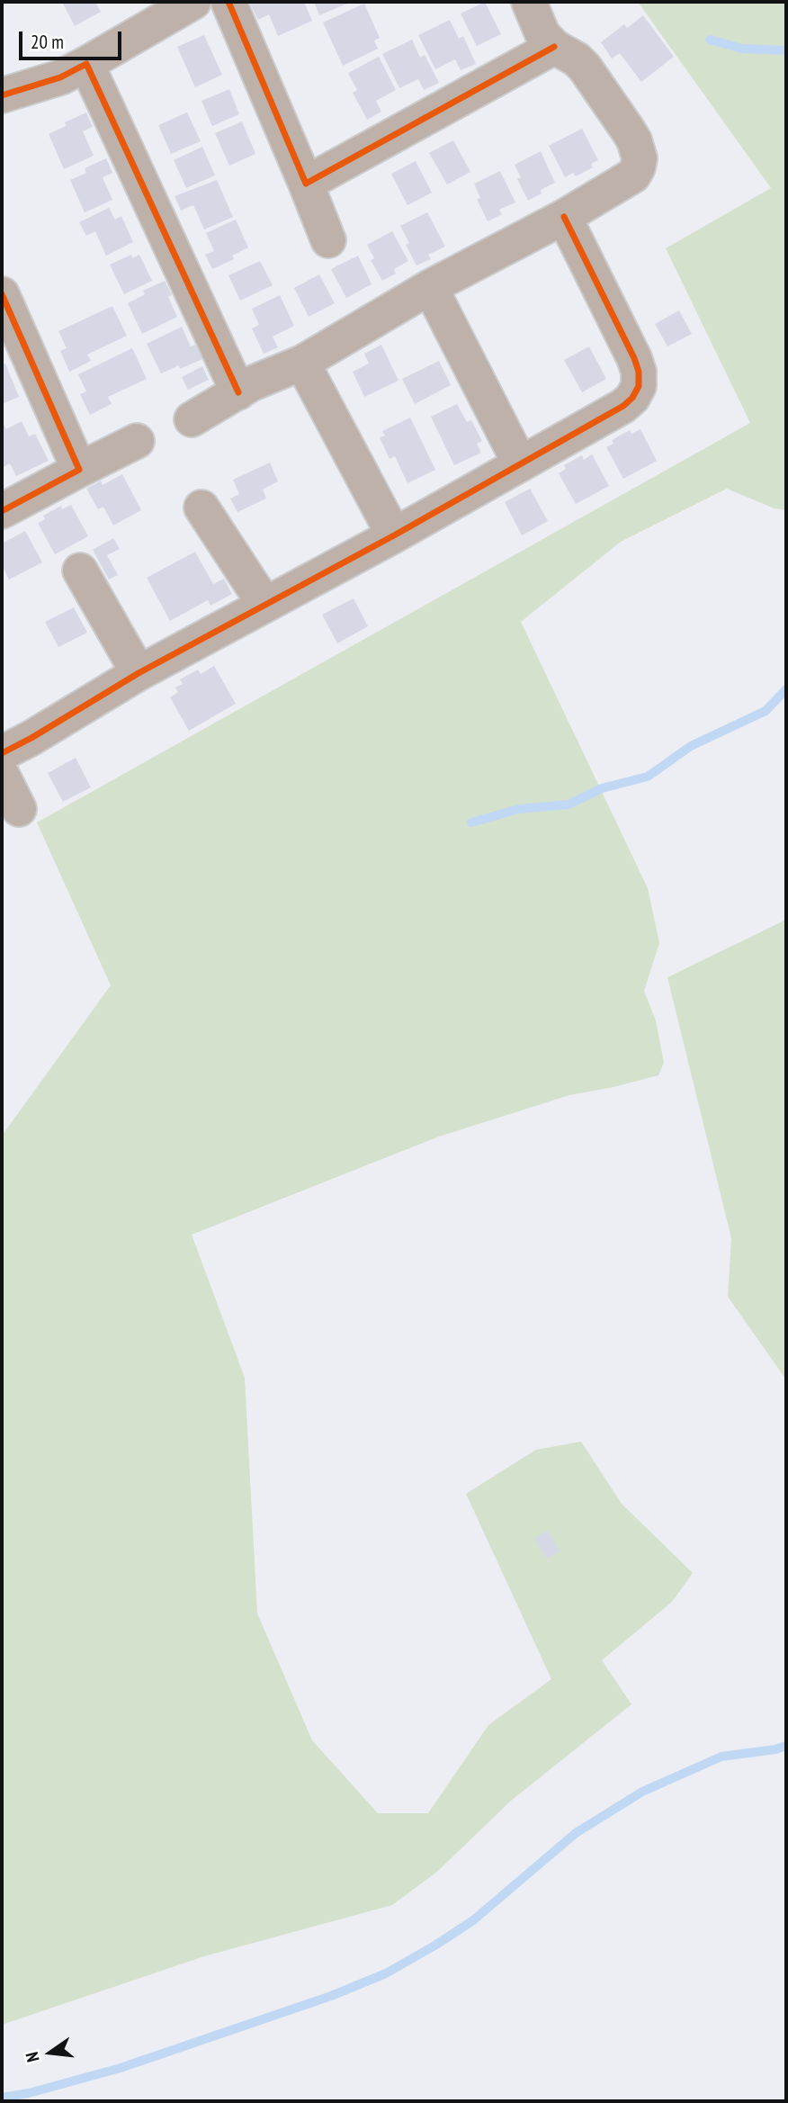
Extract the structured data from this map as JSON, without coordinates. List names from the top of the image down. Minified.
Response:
{"scale_bar":"20 m","north":"left"}
